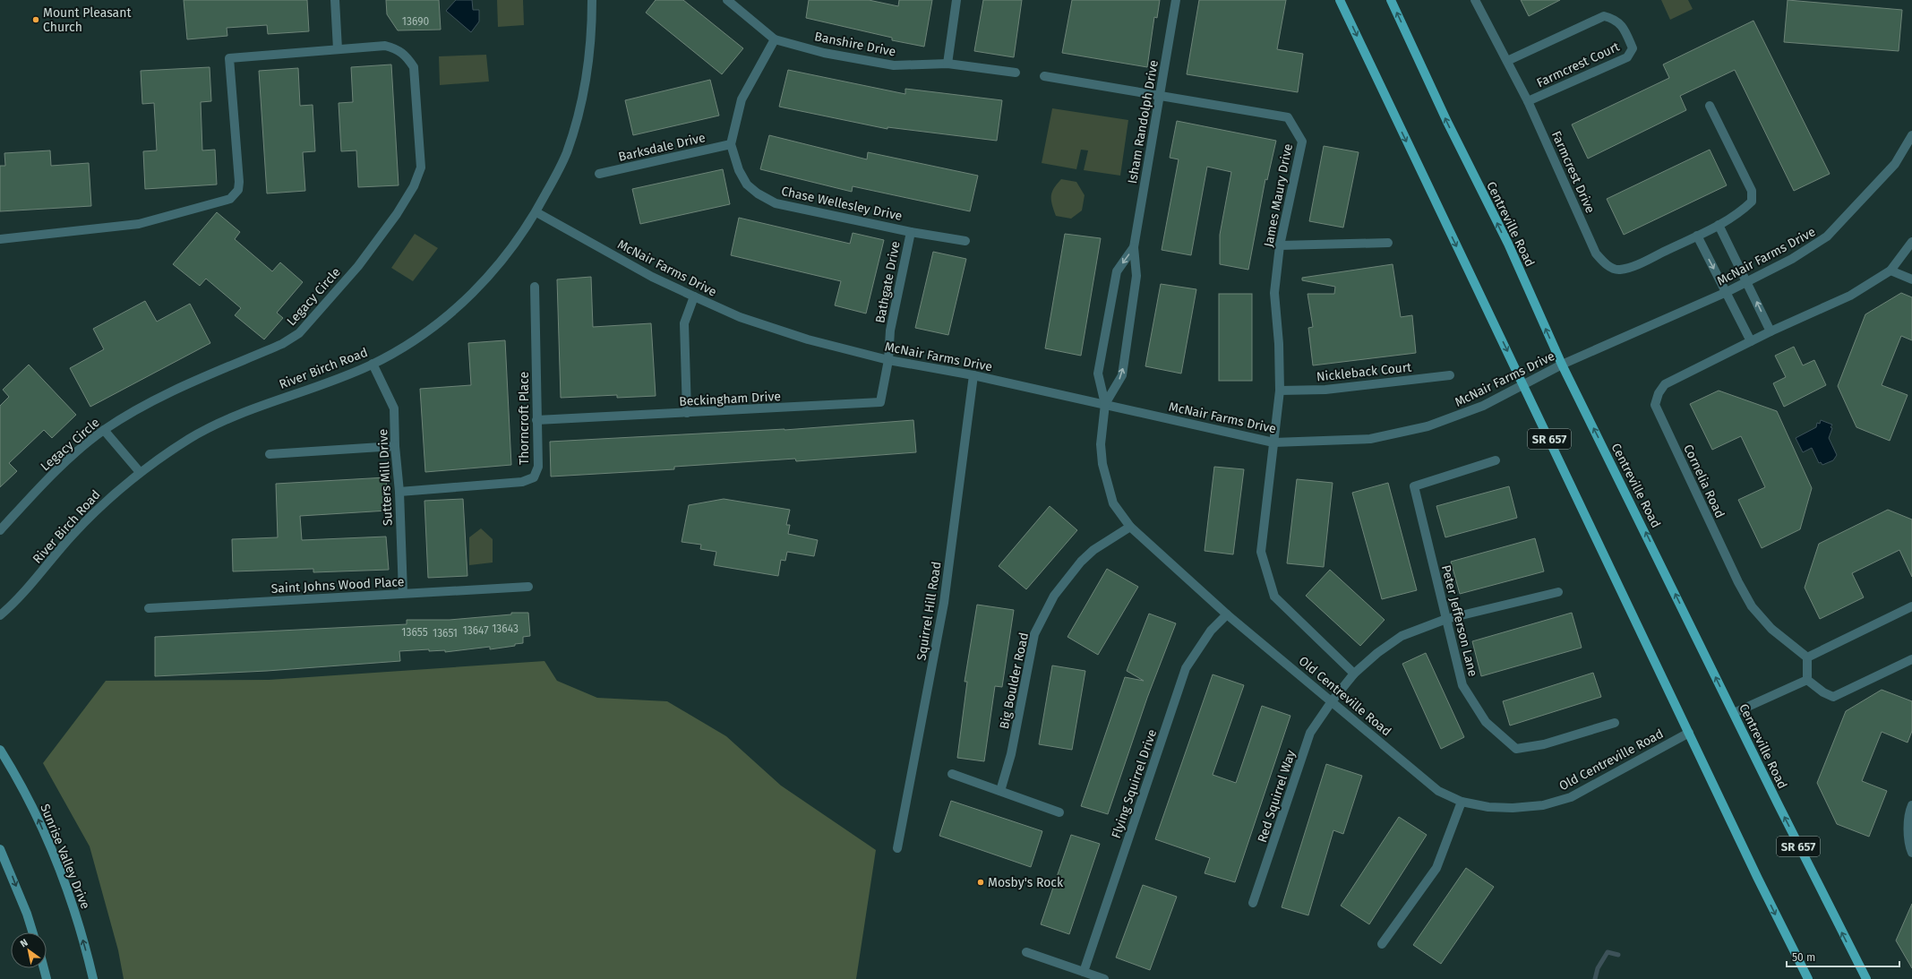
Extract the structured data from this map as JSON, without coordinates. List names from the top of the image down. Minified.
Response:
{"streets":{"main road":["Centreville Road","SR 657","Sunrise Valley Drive"],"street":["Banshire Drive","Farmcrest Court","Isham Randolph Drive","Barksdale Drive","Farmcrest Drive","James Maury Drive","Chase Wellesley Drive","McNair Farms Drive","Bathgate Drive","Legacy Circle","River Birch Road","Nickleback Court","Beckingham Drive","Thorncroft Place","Sutters Mill Drive","Cornelia Road","Saint Johns Wood Place","Squirrel Hill Road","Peter Jefferson Lane","Big Boulder Road","Old Centreville Road","Flying Squirrel Drive","Red Squirrel Way"]},"crossings":[["Farmcrest Court","Farmcrest Drive"],["Isham Randolph Drive","James Maury Drive"],["Isham Randolph Drive","McNair Farms Drive"],["Isham Randolph Drive","Old Centreville Road"],["Barksdale Drive","Chase Wellesley Drive"],["James Maury Drive","McNair Farms Drive"],["James Maury Drive","Nickleback Court"],["James Maury Drive","Red Squirrel Way"],["Chase Wellesley Drive","Bathgate Drive"],["Centreville Road","McNair Farms Drive"],["McNair Farms Drive","Bathgate Drive"],["McNair Farms Drive","River Birch Road"],["McNair Farms Drive","Beckingham Drive"],["McNair Farms Drive","SR 657"],["McNair Farms Drive","Squirrel Hill Road"],["McNair Farms Drive","Old Centreville Road"],["Bathgate Drive","Beckingham Drive"],["River Birch Road","Sutters Mill Drive"],["Beckingham Drive","Thorncroft Place"],["Thorncroft Place","Sutters Mill Drive"],["SR 657","Old Centreville Road"],["Sutters Mill Drive","Saint Johns Wood Place"],["Peter Jefferson Lane","Red Squirrel Way"],["Big Boulder Road","Old Centreville Road"],["Old Centreville Road","Flying Squirrel Drive"],["Old Centreville Road","Red Squirrel Way"]],"places":["Mount Pleasant Church","Mosby's Rock"],"house_numbers":["13690","13643","13647","13655","13651"],"scale_bar":"50 m","north":"top left"}
